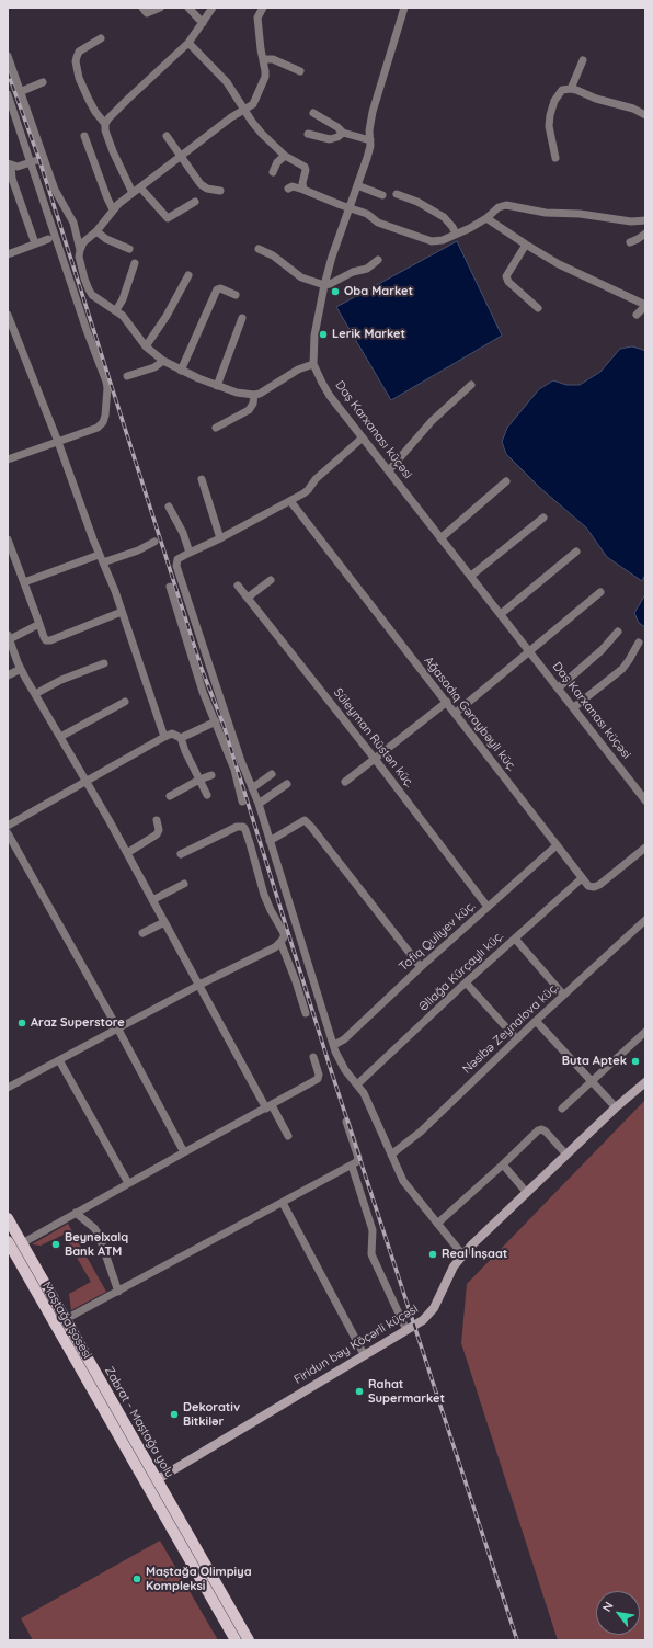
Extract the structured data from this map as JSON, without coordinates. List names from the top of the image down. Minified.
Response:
{"streets":{"main road":["Maştağa şosesi","Zabrat - Maştağa yolu"],"street":["Daş Karxanası küçəsi","Ağasadıq Gəraybəyli küç.","Süleyman Rüstən küç.","Tofiq Quliyev küç.","Əliağa Kürçaylı küç.","Nəsibə Zeynalova küç.","Firidun bəy Köçərli küçəsi"]},"crossings":[["Ağasadıq Gəraybəyli küç.","Tofiq Quliyev küç."],["Ağasadıq Gəraybəyli küç.","Əliağa Kürçaylı küç."],["Süleyman Rüstən küç.","Tofiq Quliyev küç."],["Firidun bəy Köçərli küçəsi","Zabrat - Maştağa yolu"]],"places":["Oba Market","Lerik Market","Araz Superstore","Buta Aptek","Beynəlxalq Bank ATM","Real İnşaat","Rahat Supermarket","Dekorativ Bitkilər","Maştağa Olimpiya Kompleksi"],"north":"top left"}
